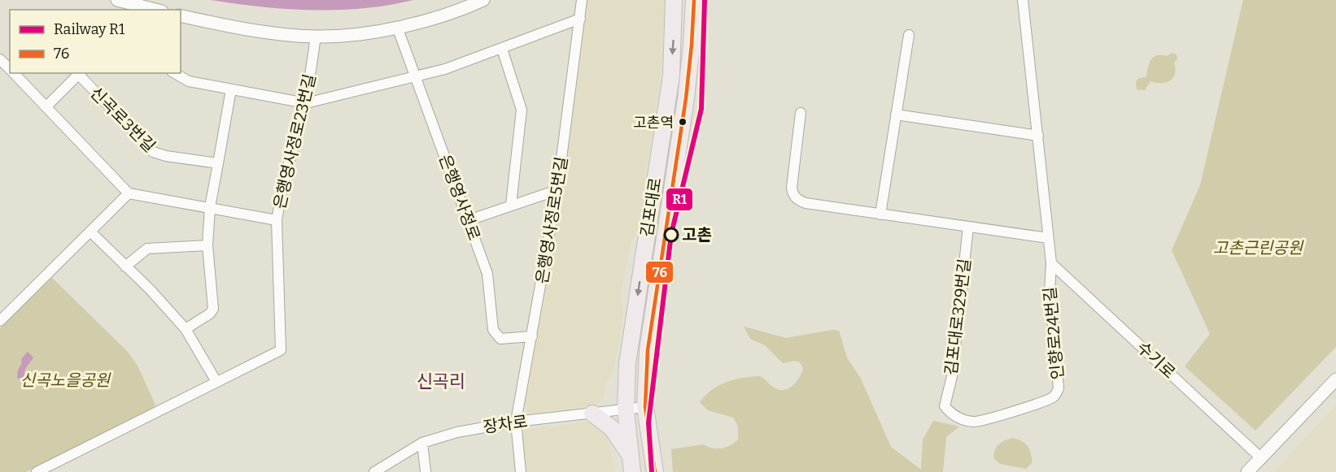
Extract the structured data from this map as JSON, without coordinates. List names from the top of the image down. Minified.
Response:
{"streets":{"main road":["김포대로"],"street":["신곡로3번길","은행영사정로23번길","은행영사정로","은행영사정로5번길","김포대로329번길","인향로24번길","수기로","장차로"]},"crossings":[["은행영사정로","은행영사정로5번길"],["김포대로","장차로"],["은행영사정로5번길","장차로"],["김포대로329번길","인향로24번길"],["인향로24번길","수기로"]],"districts":["신곡리"],"parks":["고촌근린공원","신곡노을공원"],"places":["고촌역","고촌"],"lines":["rail line R1","transit line 76"],"legend":["Railway R1","76"]}
